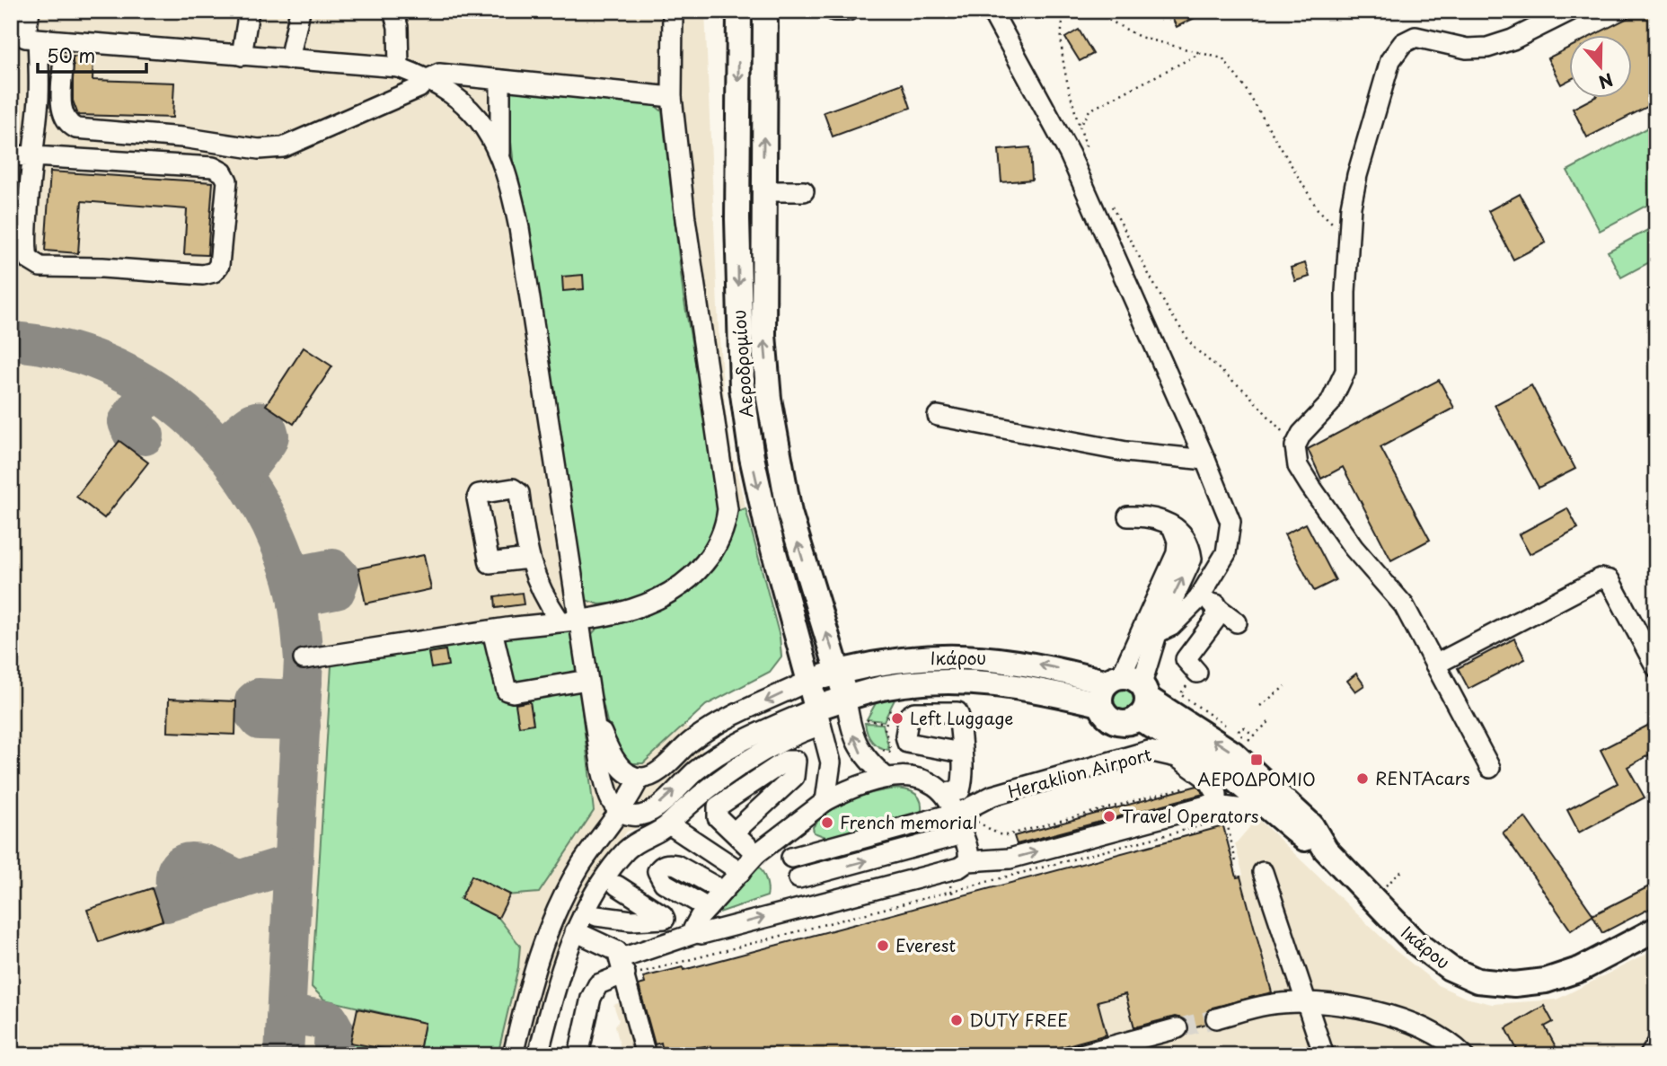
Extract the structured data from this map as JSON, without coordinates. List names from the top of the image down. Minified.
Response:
{"streets":{"main road":["Αεροδρομίου","Ικάρου"],"street":["Heraklion Airport"]},"crossings":[["Αεροδρομίου","Ικάρου"]],"places":{"other":["Left Luggage","RENTAcars","Travel Operators","French memorial","Everest","DUTY FREE"],"transit":["ΑΕΡΟΔΡΟΜΙΟ"]},"scale_bar":"50 m","north":"bottom"}
